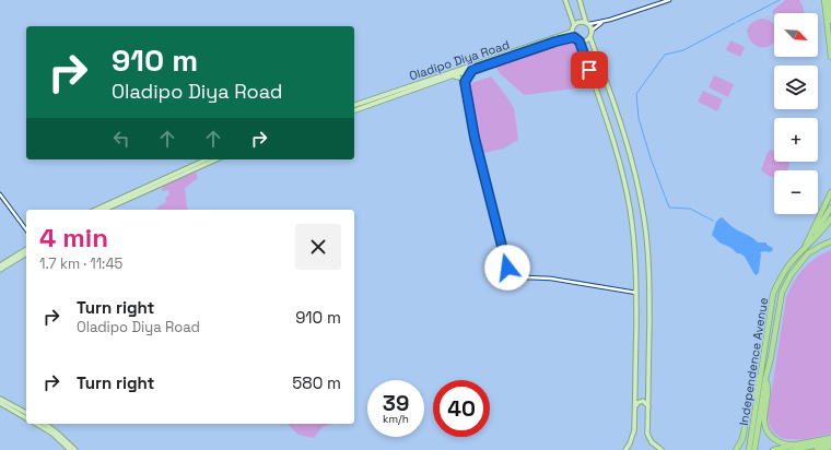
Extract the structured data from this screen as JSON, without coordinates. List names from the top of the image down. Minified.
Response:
{"streets":{"highway":["Independence Avenue"],"main road":["Oladipo Diya Road"]},"north":"bottom right","page":{"map_buttons":["+","−"],"turn":["910 m","Oladipo Diya Road"],"heading":["4 min","1.7 km · 11:45"],"list":[{"name":"Turn right","note":"Oladipo Diya Road","value":"910 m"},{"name":"Turn right","value":"580 m"}],"speed":"39 km/h","limit":"40"}}
